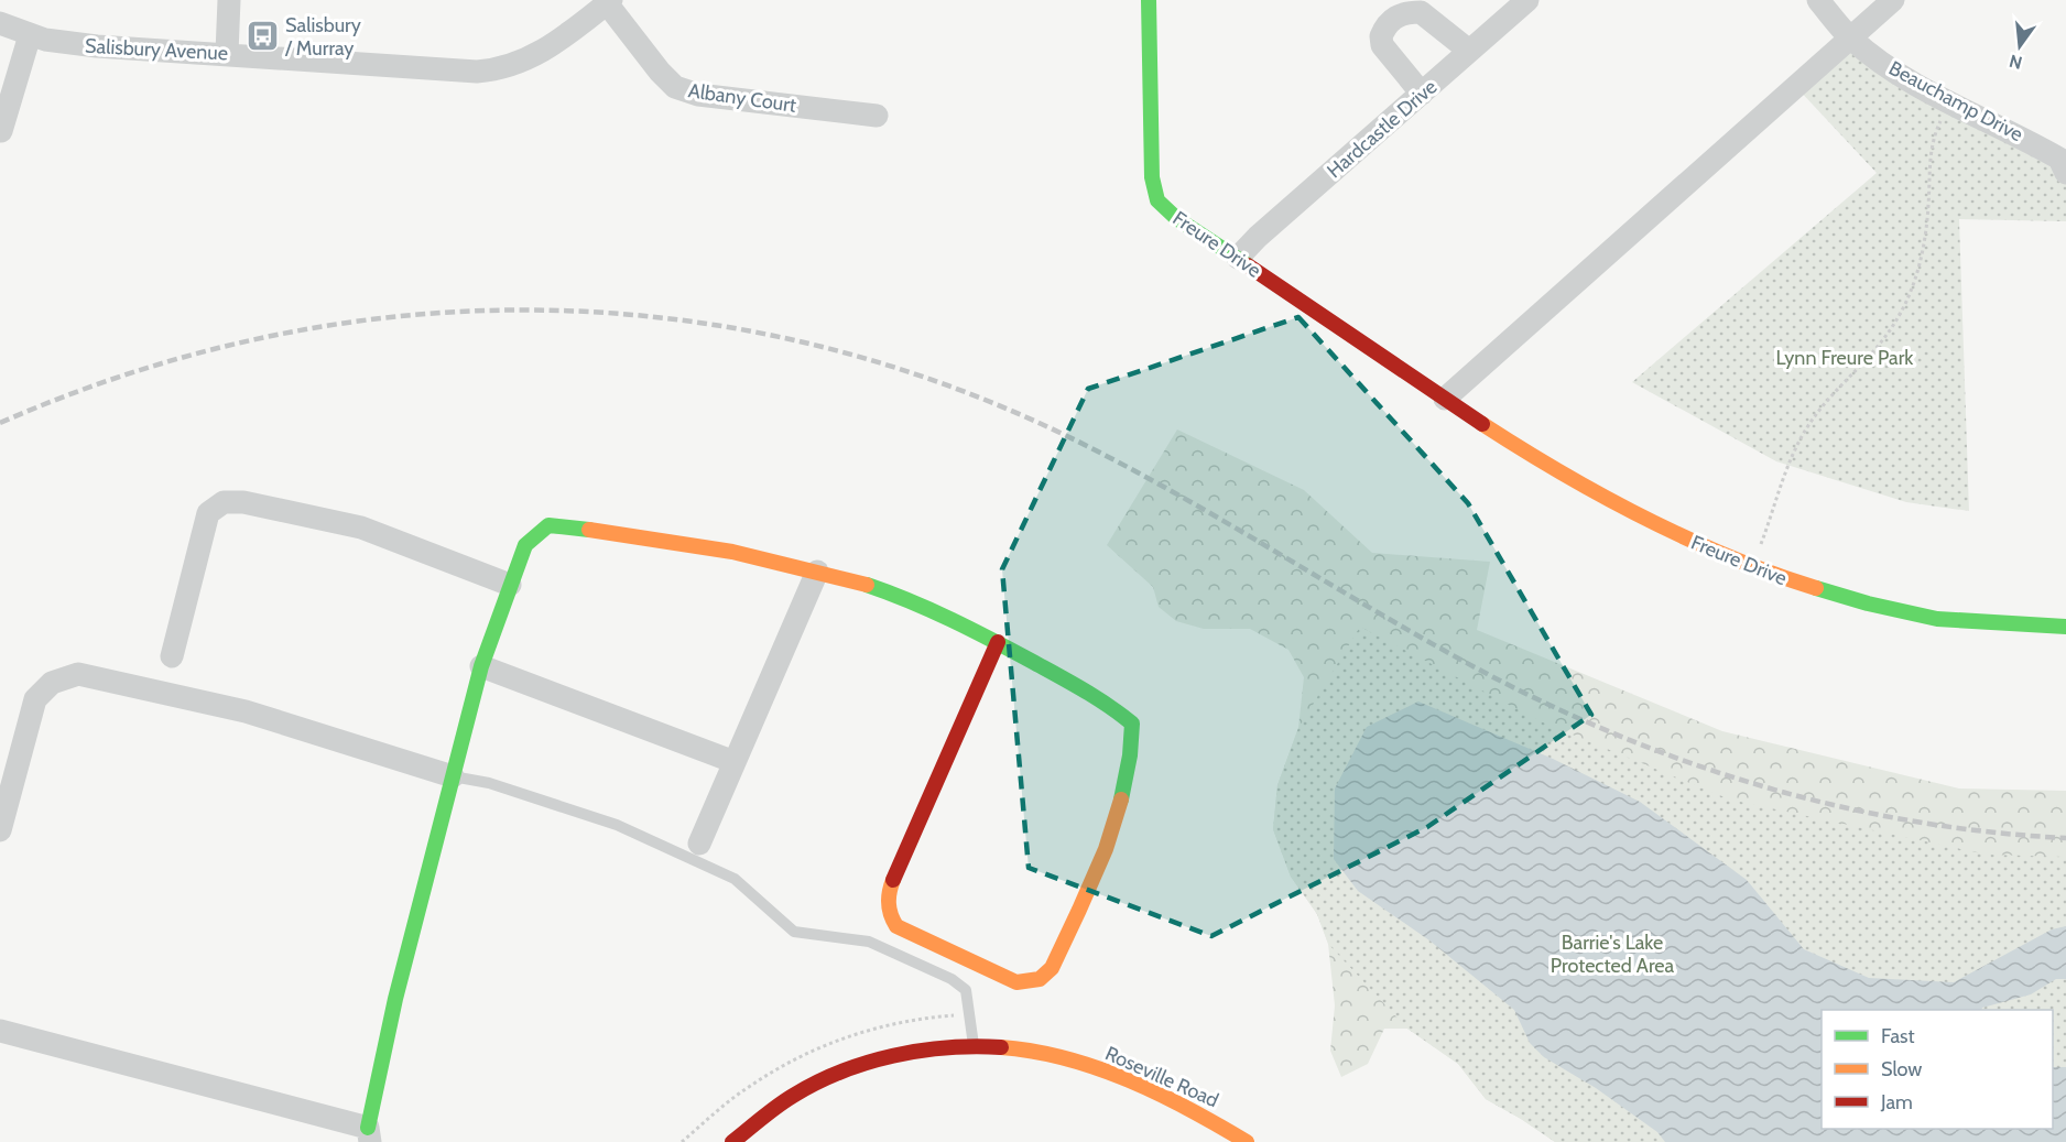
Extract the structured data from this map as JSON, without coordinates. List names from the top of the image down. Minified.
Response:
{"streets":{"street":["Salisbury Avenue","Albany Court","Beauchamp Drive","Hardcastle Drive","Freure Drive","Roseville Road"]},"crossings":[["Salisbury Avenue","Albany Court"],["Hardcastle Drive","Freure Drive"]],"parks":["Lynn Freure Park","Barrie's Lake Protected Area"],"places":{"bus stop":["Salisbury / Murray"]},"legend":["Fast","Slow","Jam"],"north":"bottom"}
